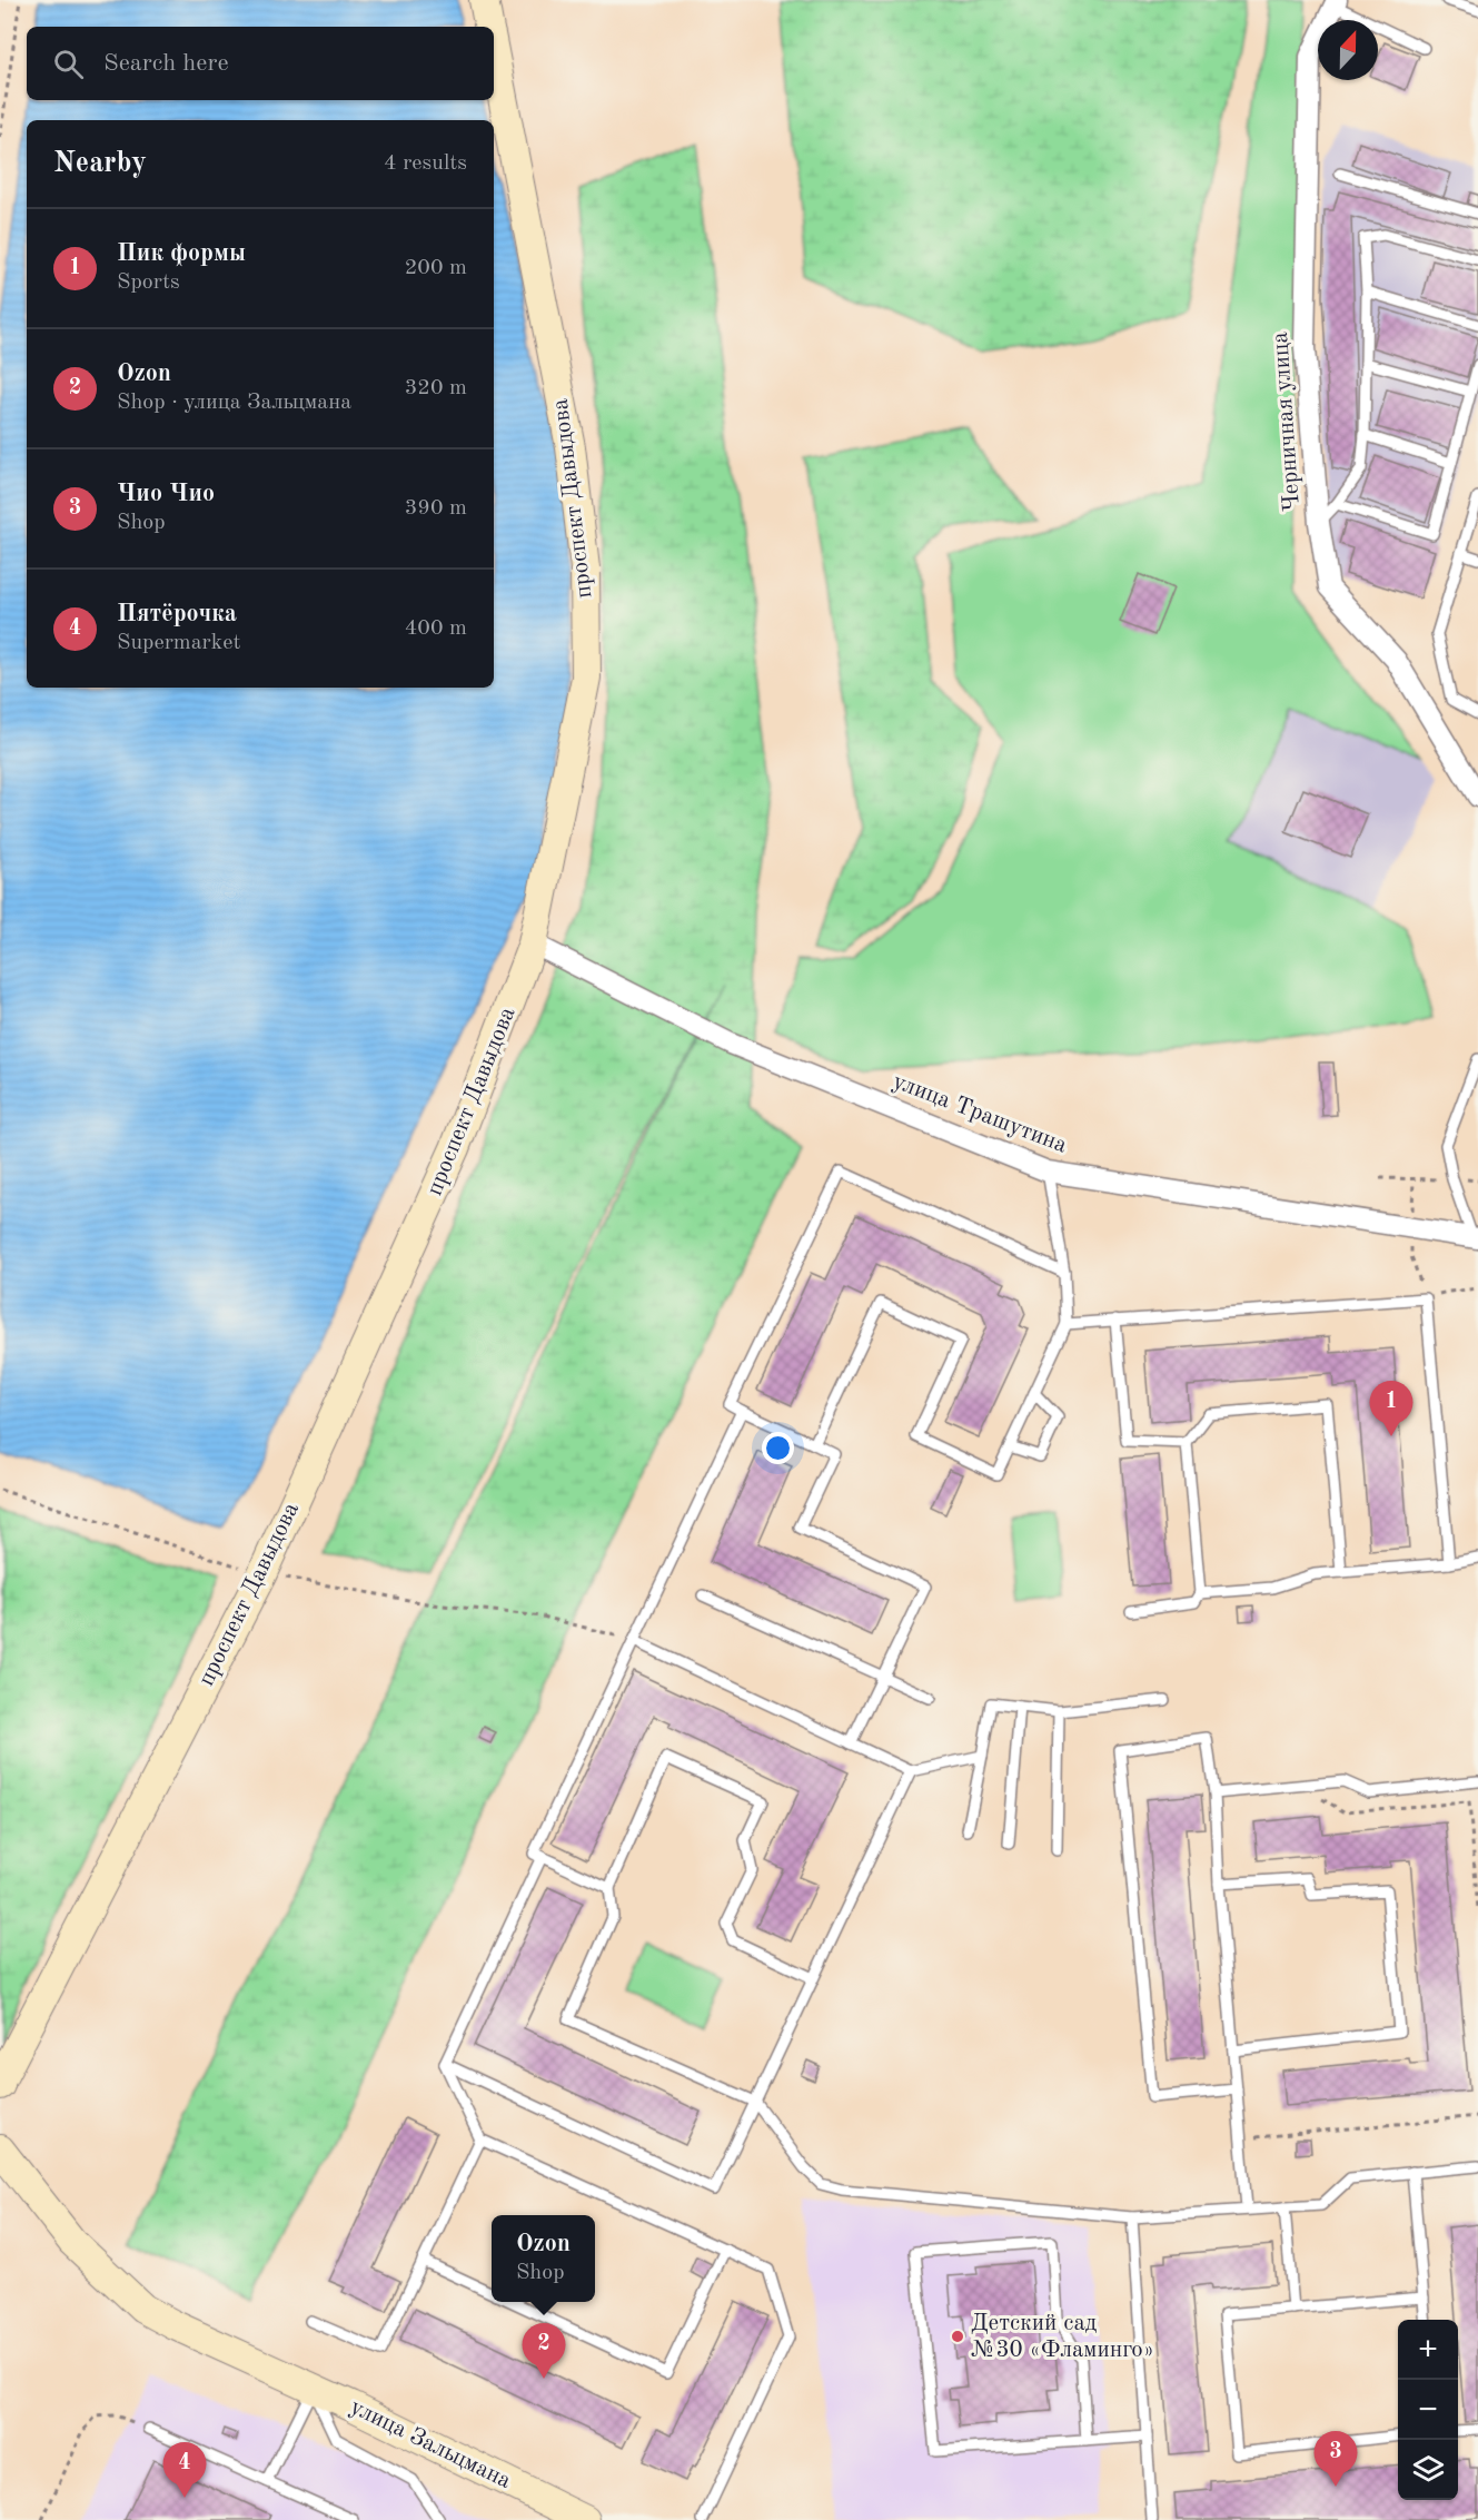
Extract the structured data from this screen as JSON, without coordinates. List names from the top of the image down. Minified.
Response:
{"streets":{"street":["Черничная улица","проспект Давыдова","улица Трашутина","улица Зальцмана"]},"crossings":[["проспект Давыдова","улица Трашутина"]],"places":["Детский сад №30 «Фламинго»"],"north":"top","page":{"search":"Search here","heading":["Nearby","4 results"],"list":[{"mark":"1","name":"Пик формы","note":"Sports","value":"200 m"},{"mark":"2","name":"Ozon","note":"Shop · улица Зальцмана","value":"320 m"},{"mark":"3","name":"Чио Чио","note":"Shop","value":"390 m"},{"mark":"4","name":"Пятёрочка","note":"Supermarket","value":"400 m"}],"pins":["1","2","3","4"],"popup":["Ozon","Shop"],"map_buttons":["+","−"]}}
